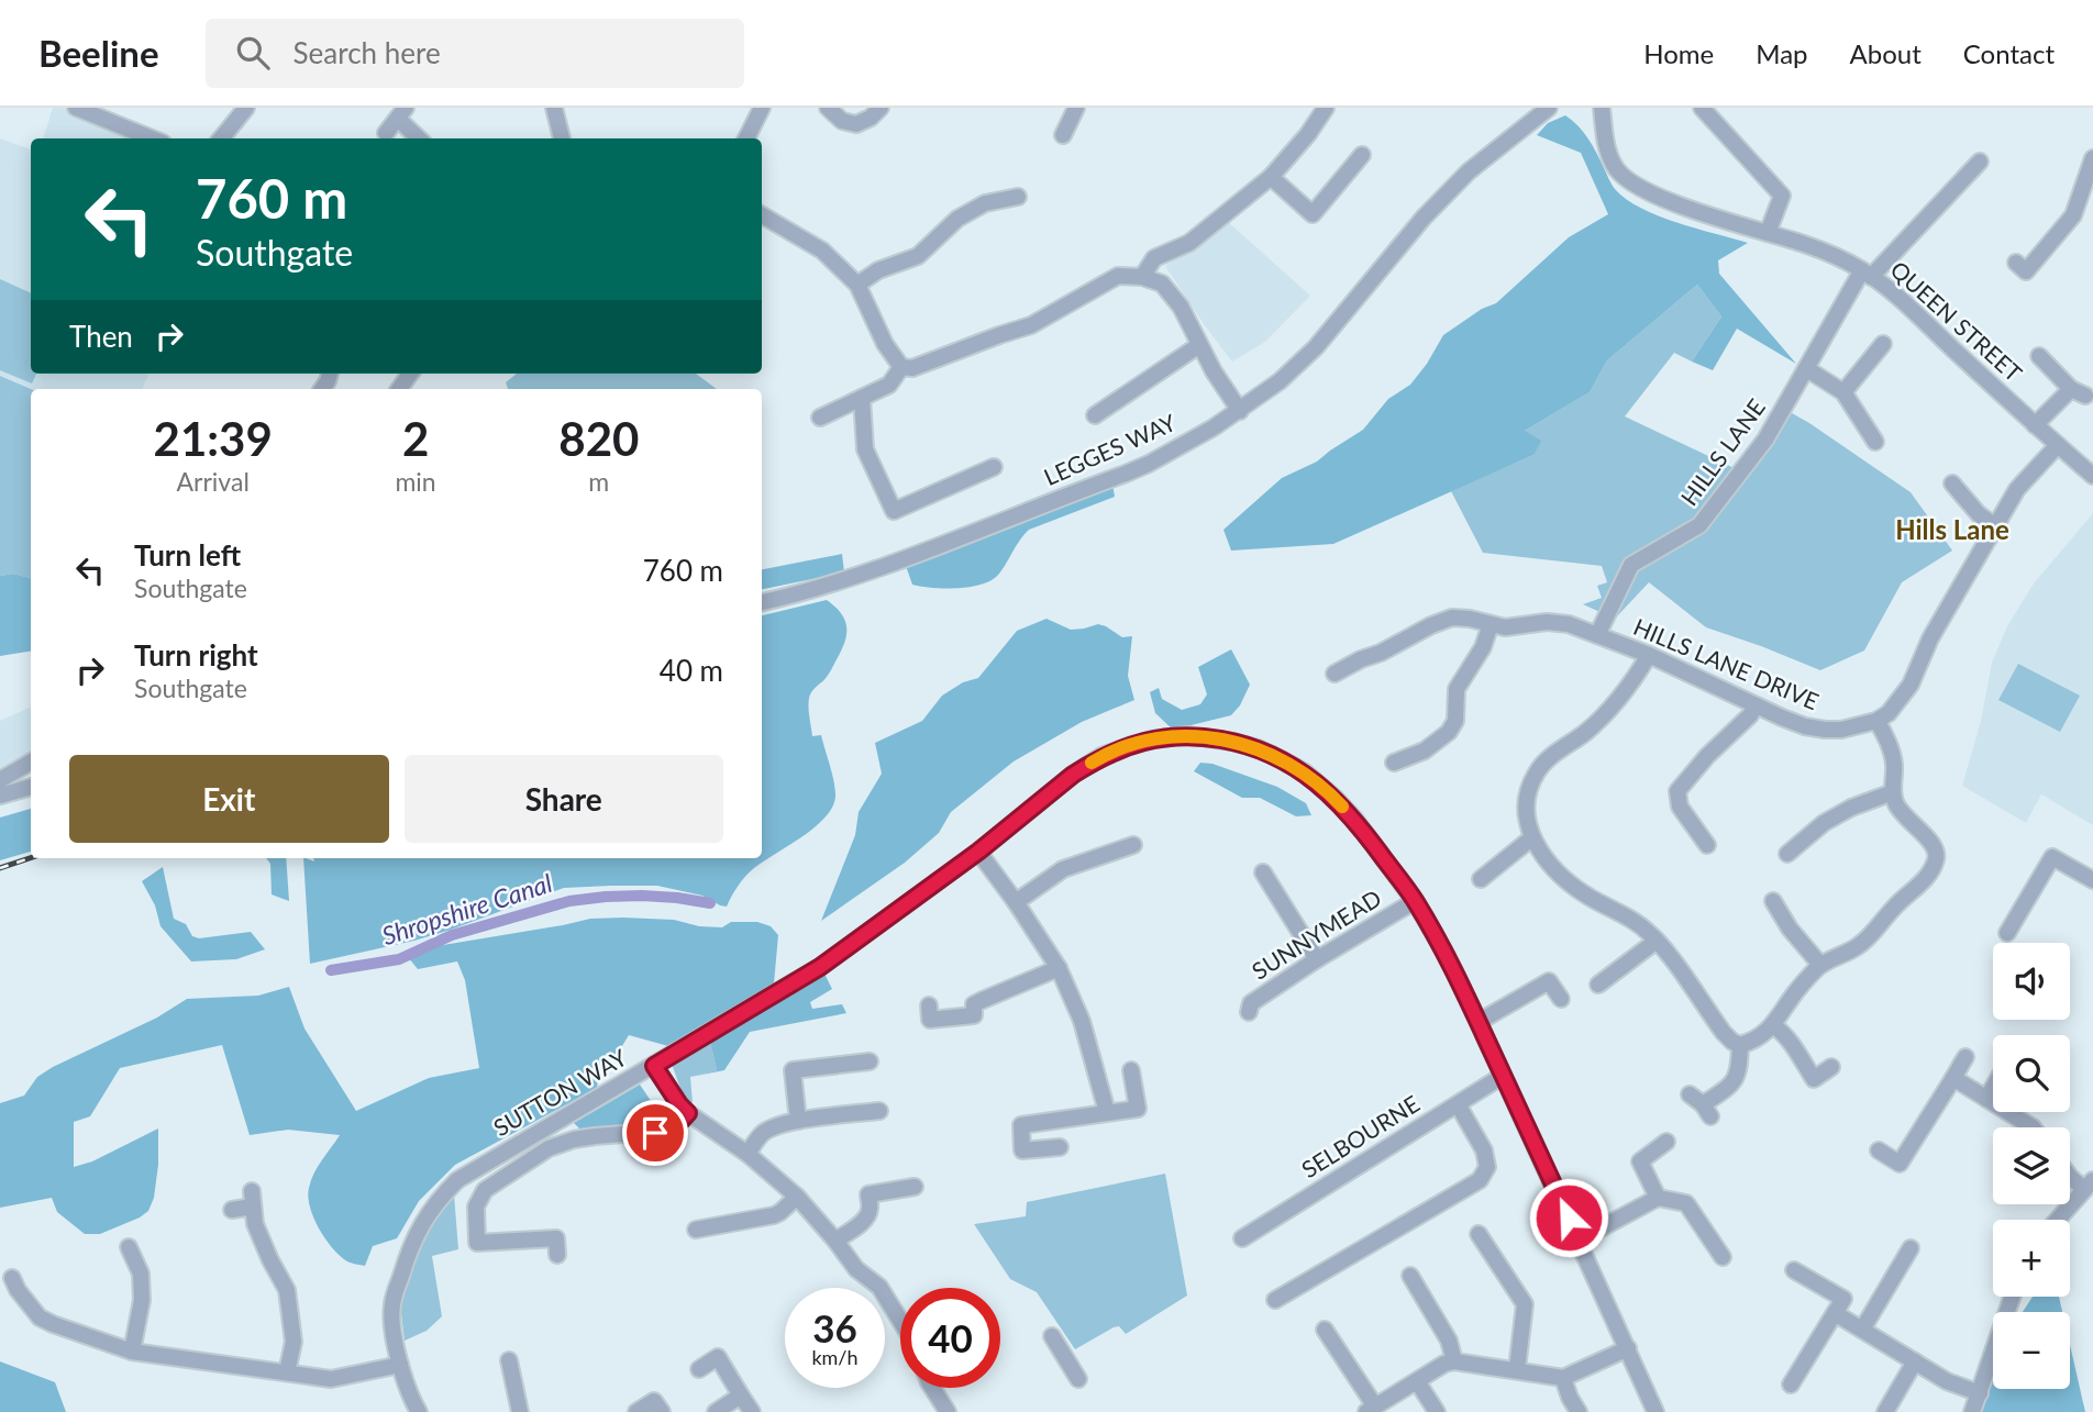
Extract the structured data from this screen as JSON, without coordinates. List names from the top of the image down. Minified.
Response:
{"streets":{"street":["QUEEN STREET","LEGGES WAY","HILLS LANE","HILLS LANE DRIVE","SUNNYMEAD","SUTTON WAY","SELBOURNE"]},"crossings":[["QUEEN STREET","HILLS LANE"],["HILLS LANE","HILLS LANE DRIVE"],["SUNNYMEAD","SUTTON WAY"],["SUTTON WAY","SELBOURNE"]],"districts":["Hills Lane"],"water":["Shropshire Canal"],"page":{"header":"Beeline","search":"Search here","nav":["Home","Map","About","Contact"],"turn":["760 m","Southgate"],"then":"Then","eta":["21:39","Arrival","2","min","820","m"],"list":[{"name":"Turn left","note":"Southgate","value":"760 m"},{"name":"Turn right","note":"Southgate","value":"40 m"}],"buttons":["Exit","Share"],"map_buttons":["+","−"],"speed":"36 km/h","limit":"40"}}
